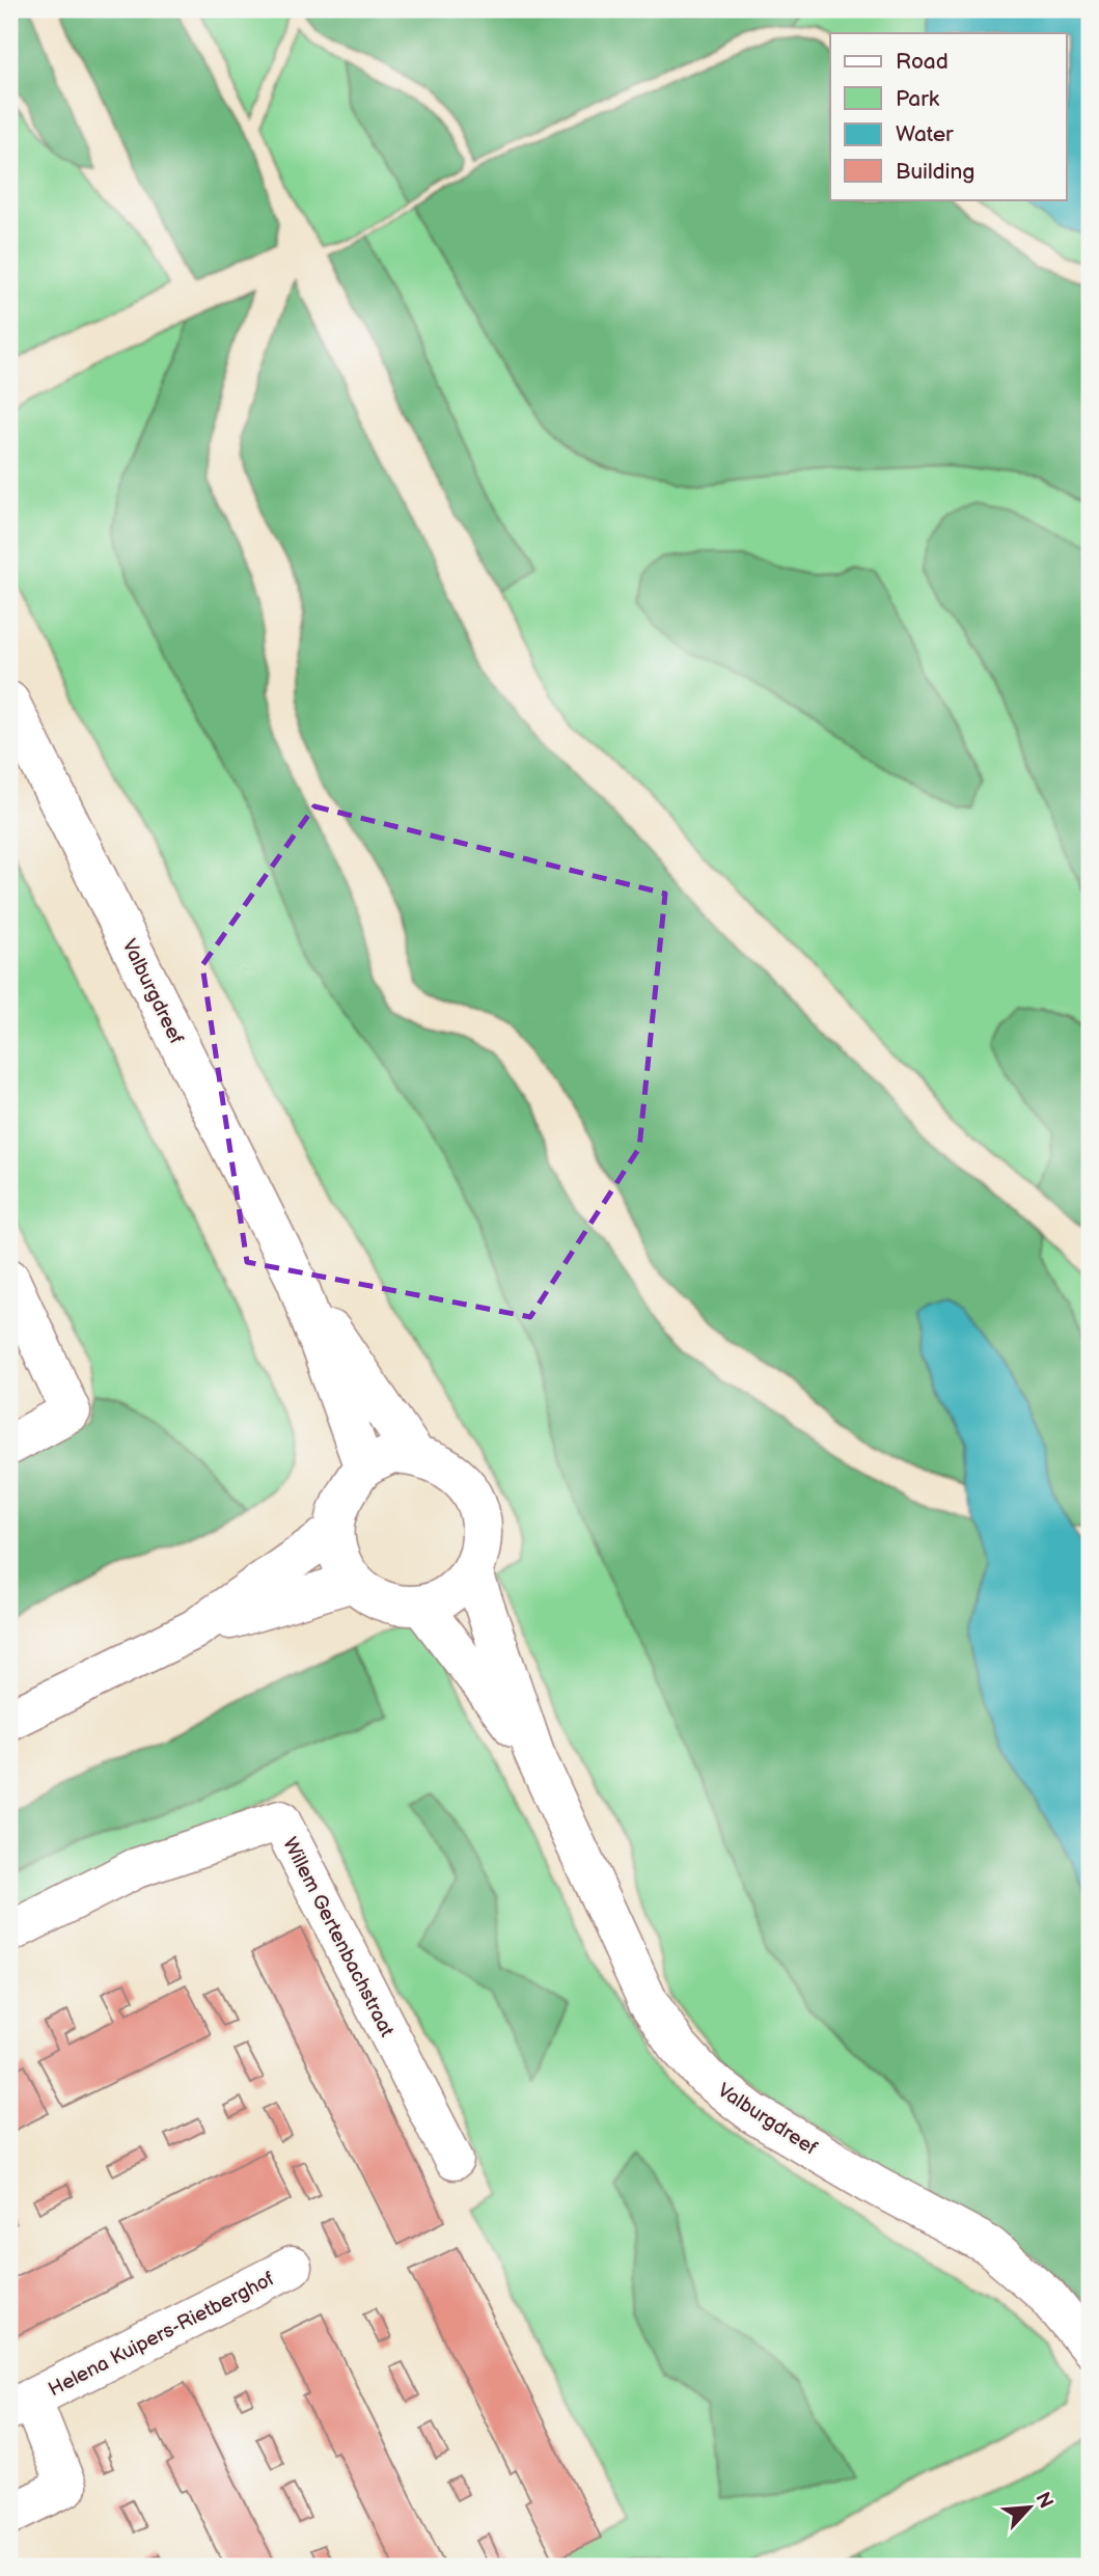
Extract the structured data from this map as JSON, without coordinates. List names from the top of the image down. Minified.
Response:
{"streets":{"street":["Valburgdreef","Willem Gertenbachstraat","Helena Kuipers-Rietberghof"]},"legend":["Road","Park","Water","Building"],"north":"top right"}
